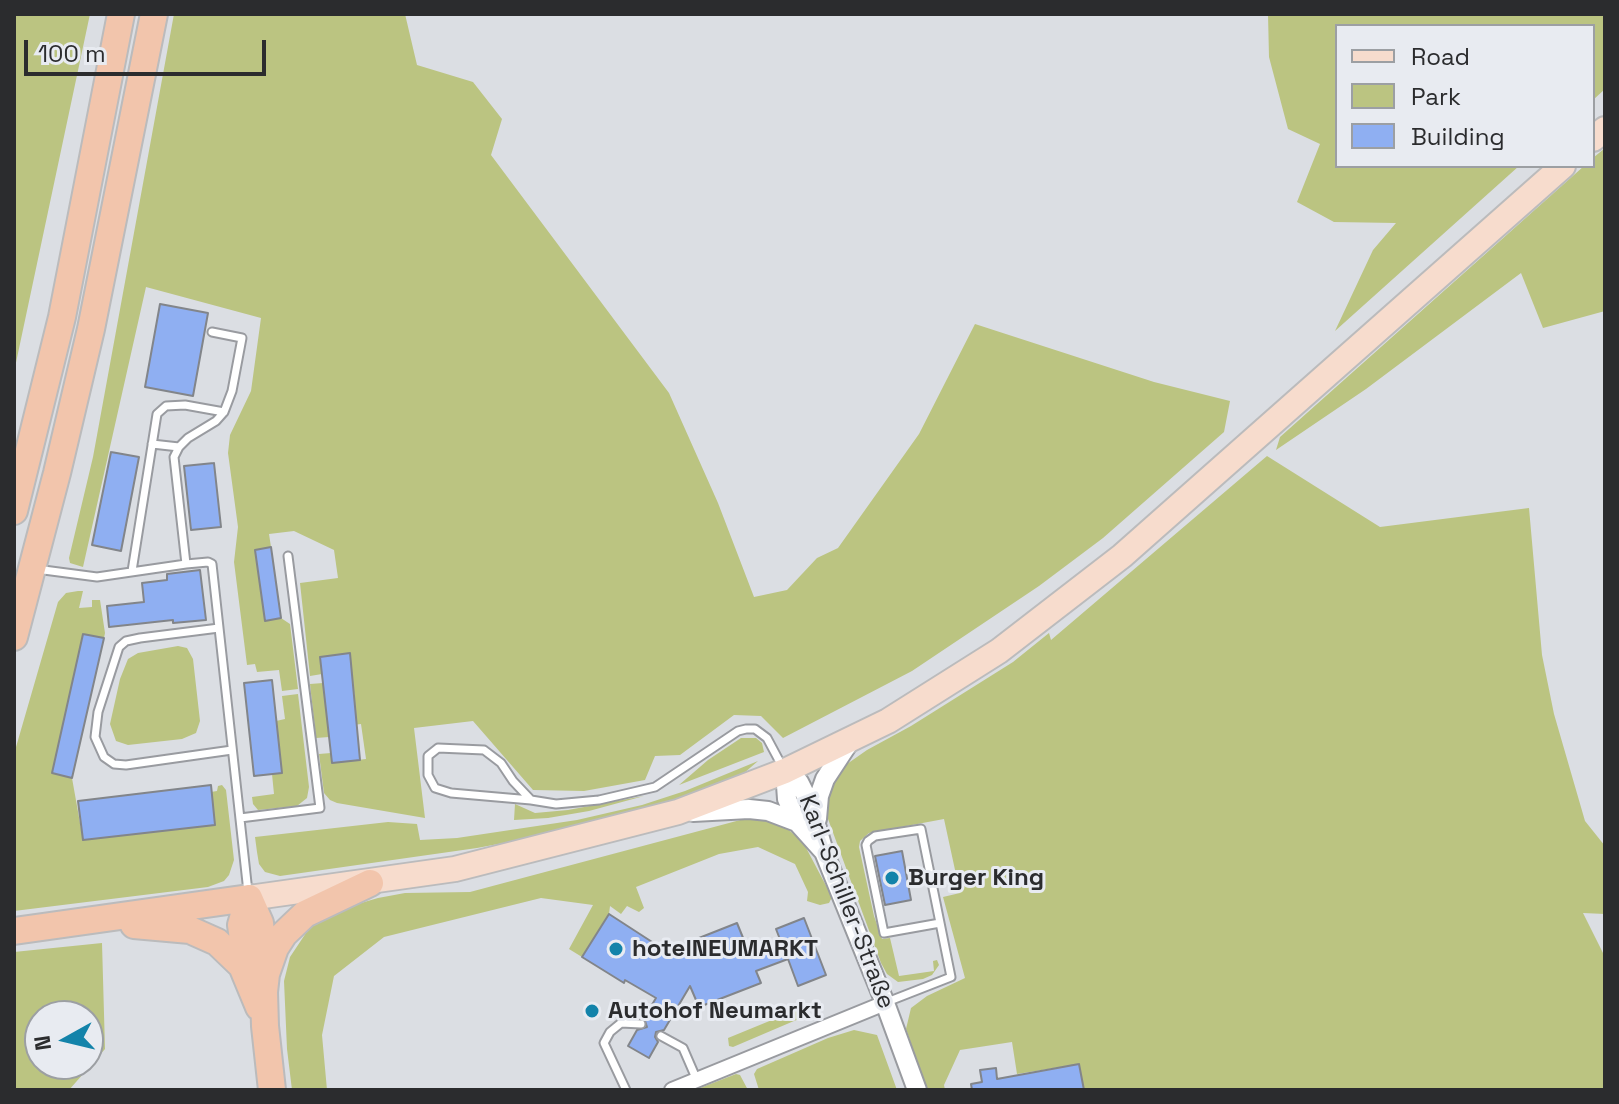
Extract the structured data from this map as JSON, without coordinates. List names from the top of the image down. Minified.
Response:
{"streets":{"street":["Karl-Schiller-Straße"]},"places":["Burger King","hotelNEUMARKT","Autohof Neumarkt"],"legend":["Road","Park","Building"],"scale_bar":"100 m","north":"left"}
